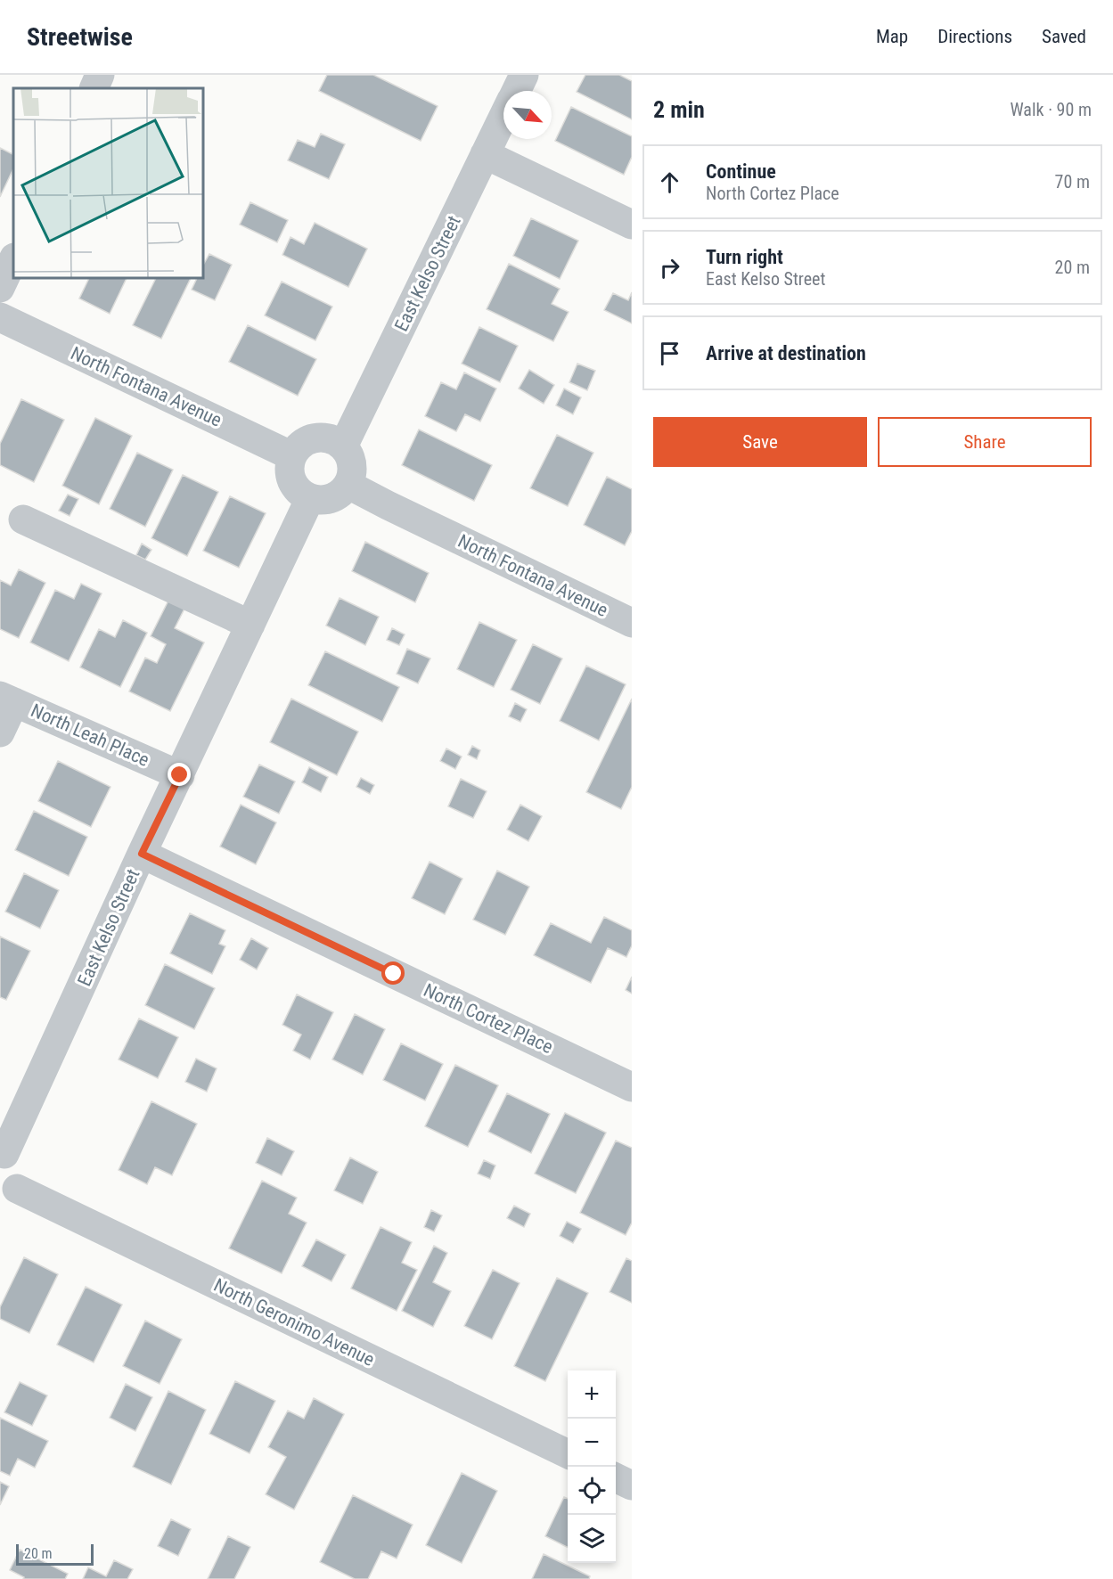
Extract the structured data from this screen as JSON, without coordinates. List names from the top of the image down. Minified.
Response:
{"streets":{"street":["East Kelso Street","North Fontana Avenue","North Leah Place","North Cortez Place","North Geronimo Avenue"]},"crossings":[["East Kelso Street","North Fontana Avenue"],["East Kelso Street","North Leah Place"],["East Kelso Street","North Cortez Place"]],"scale_bar":"20 m","north":"bottom right","page":{"header":"Streetwise","nav":["Map","Directions","Saved"],"heading":["2 min","Walk · 90 m"],"list":[["Continue","North Cortez Place","70 m"],["Turn right","East Kelso Street","20 m"],"Arrive at destination"],"buttons":["Save","Share"],"map_buttons":["+","−"],"scale":"20 m"}}
